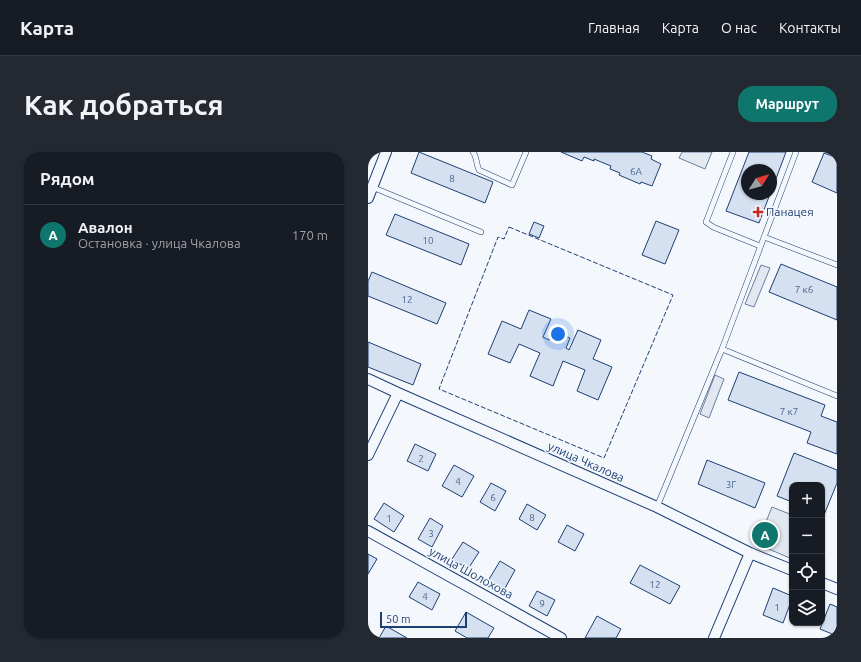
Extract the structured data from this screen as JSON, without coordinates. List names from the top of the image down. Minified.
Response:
{"streets":{"street":["улица Чкалова","улица Шолохова"]},"places":{"health":["Панацея"]},"house_numbers":["6А","8","10","7 к6","12","7 к7","2","4","3Г","6","8","1","3","12","4","9","1"],"scale_bar":"50 m","north":"top right","page":{"header":"Карта","nav":["Главная","Карта","О нас","Контакты"],"buttons":"Маршрут","title":"Как добраться","heading":"Рядом","list":[{"mark":"A","name":"Авалон","note":"Остановка · улица Чкалова","value":"170 m"}],"map_buttons":["+","−"],"pins":"A","scale":"50 m"}}
